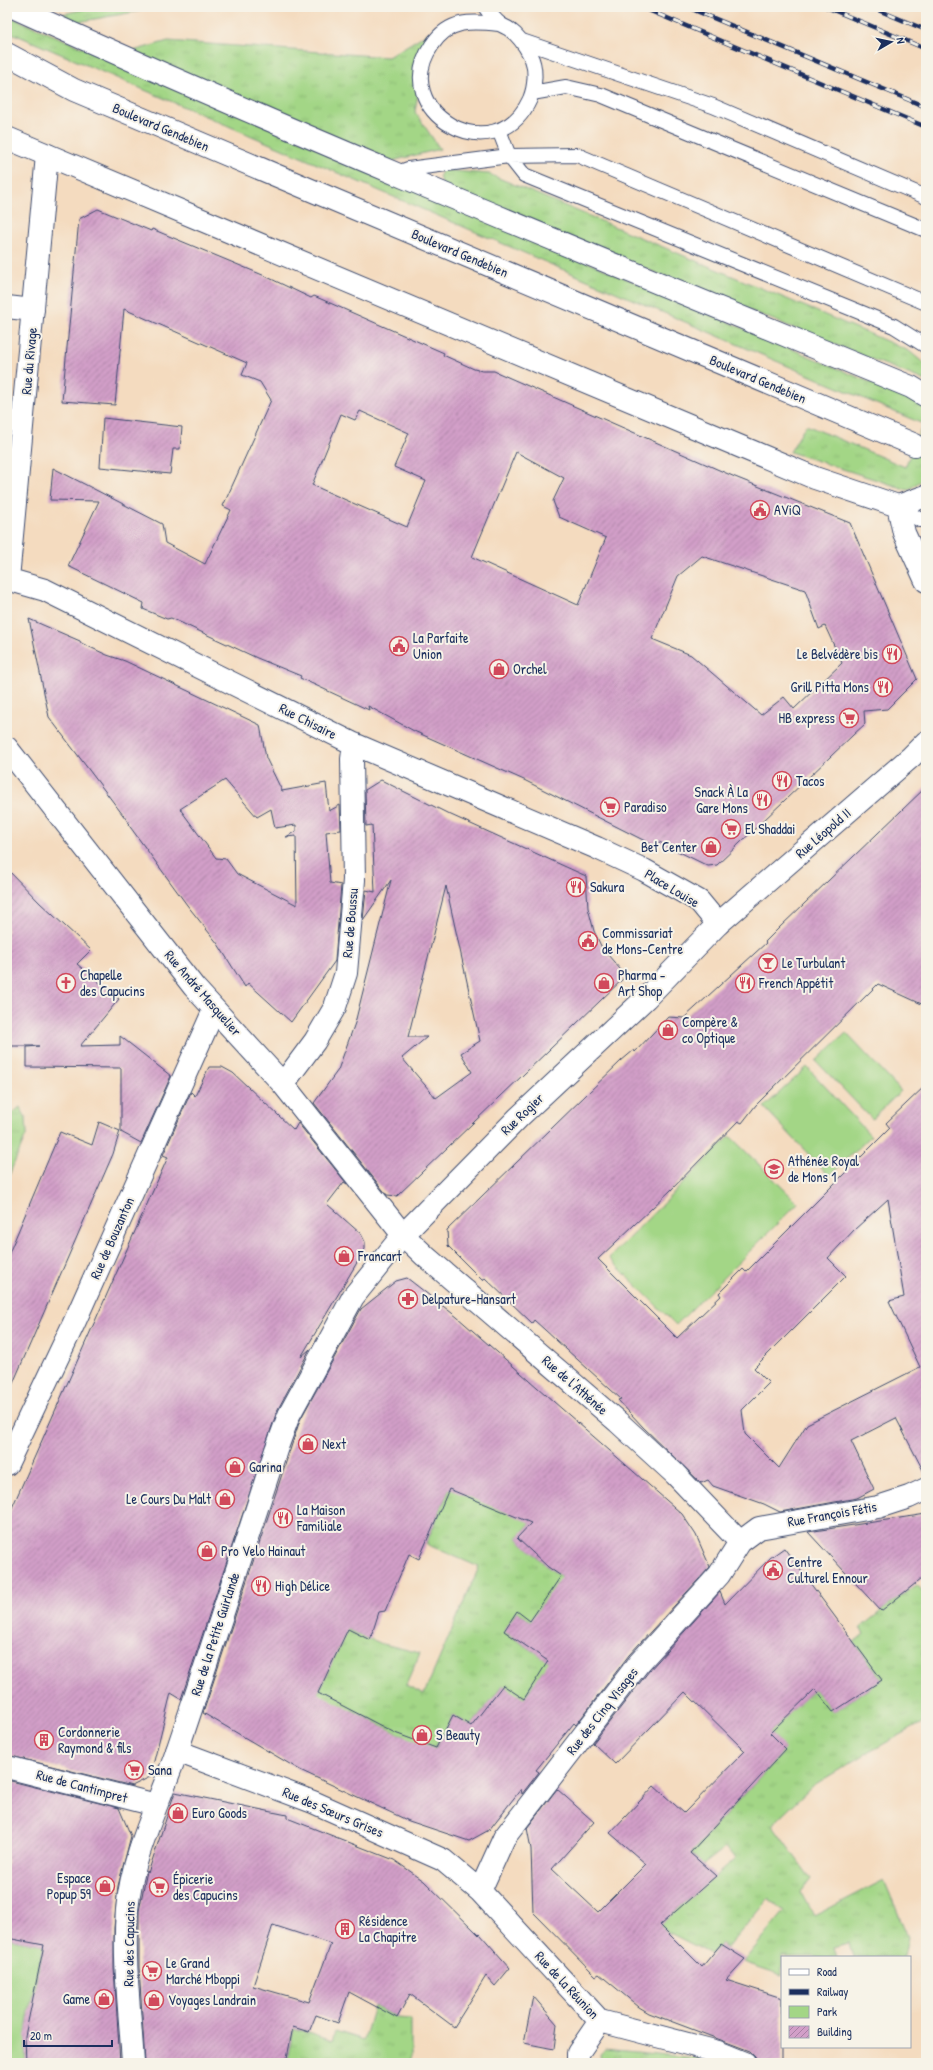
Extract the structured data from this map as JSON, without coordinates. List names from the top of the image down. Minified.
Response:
{"streets":{"main road":["Boulevard Gendebien","Rue du Rivage","Rue Chisaire","Rue Léopold II","Place Louise","Rue de Boussu","Rue André Masquelier","Rue Rogier","Rue de Bouzanton","Rue de l'Athénée","Rue François Fétis","Rue de la Petite Guirlande","Rue des Cinq Visages","Rue de Cantimpret","Rue des Sœurs Grises","Rue des Capucins","Rue de la Réunion"]},"crossings":[["Rue du Rivage","Rue Chisaire"],["Rue Chisaire","Place Louise"],["Rue Chisaire","Rue de Boussu"],["Rue Léopold II","Place Louise"],["Rue Léopold II","Rue Rogier"],["Place Louise","Rue Rogier"],["Rue de Boussu","Rue André Masquelier"],["Rue André Masquelier","Rue Rogier"],["Rue André Masquelier","Rue de Bouzanton"],["Rue André Masquelier","Rue de l'Athénée"],["Rue André Masquelier","Rue de la Petite Guirlande"],["Rue Rogier","Rue de l'Athénée"],["Rue Rogier","Rue de la Petite Guirlande"],["Rue de l'Athénée","Rue François Fétis"],["Rue de l'Athénée","Rue de la Petite Guirlande"],["Rue de l'Athénée","Rue des Cinq Visages"],["Rue François Fétis","Rue des Cinq Visages"],["Rue de la Petite Guirlande","Rue de Cantimpret"],["Rue de la Petite Guirlande","Rue des Sœurs Grises"],["Rue de la Petite Guirlande","Rue des Capucins"],["Rue des Cinq Visages","Rue des Sœurs Grises"],["Rue des Cinq Visages","Rue de la Réunion"],["Rue de Cantimpret","Rue des Capucins"],["Rue des Sœurs Grises","Rue de la Réunion"]],"places":{"public building":["AViQ","La Parfaite Union","Commissariat de Mons-Centre","Centre Culturel Ennour"],"restaurant":["Le Belvédère bis","Grill Pitta Mons","Tacos","Snack À La Gare Mons","Sakura","French Appétit","La Maison Familiale","High Délice"],"shop":["Orchel","Bet Center","Pharma - Art Shop","Compère & co Optique","Francart","Next","Garina","Le Cours Du Malt","Pro Velo Hainaut","S Beauty","Euro Goods","Espace Popup 59","Game","Voyages Landrain"],"supermarket":["HB express","Paradiso","El Shaddai","Sana","Épicerie des Capucins","Le Grand Marché Mboppi"],"bar":["Le Turbulant"],"church":["Chapelle des Capucins"],"school or university":["Athénée Royal de Mons 1"],"pharmacy":["Delpature-Hansart"],"building":["Cordonnerie Raymond & fils","Résidence La Chapitre"]},"legend":["Road","Railway","Park","Building"],"scale_bar":"20 m","north":"right"}
